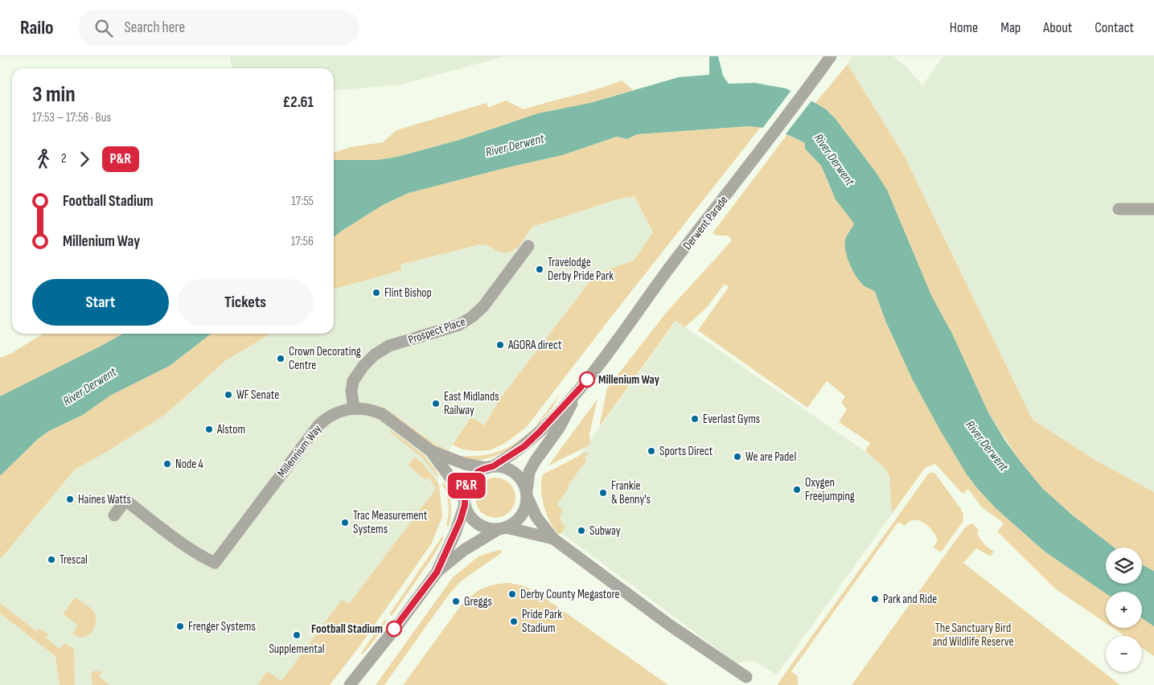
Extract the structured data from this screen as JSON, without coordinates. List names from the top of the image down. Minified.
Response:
{"streets":{"street":["Derwent Parade","Prospect Place","Millennium Way"]},"crossings":[["Derwent Parade","Millennium Way"],["Prospect Place","Millennium Way"]],"water":["River Derwent"],"parks":["The Sanctuary Bird and Wildlife Reserve"],"places":["Travelodge Derby Pride Park","Flint Bishop","AGORA direct","Crown Decorating Centre","Millenium Way","WF Senate","East Midlands Railway","Everlast Gyms","Alstom","Sports Direct","We are Padel","Node 4","Oxygen Freejumping","Frankie & Benny's","Haines Watts","Trac Measurement Systems","Subway","Trescal","Derby County Megastore","Park and Ride","Greggs","Pride Park Stadium","Frenger Systems","Football Stadium","Supplemental"],"lines":["bus line P&R"],"page":{"header":"Railo","search":"Search here","nav":["Home","Map","About","Contact"],"on_map":"P&R","heading":["3 min","17:53 – 17:56 · Bus","£2.61"],"legs":["2","P&R"],"list":[{"name":"Football Stadium","value":"17:55"},{"name":"Millenium Way","value":"17:56"}],"buttons":["Start","Tickets"],"map_buttons":["+","−"]}}
